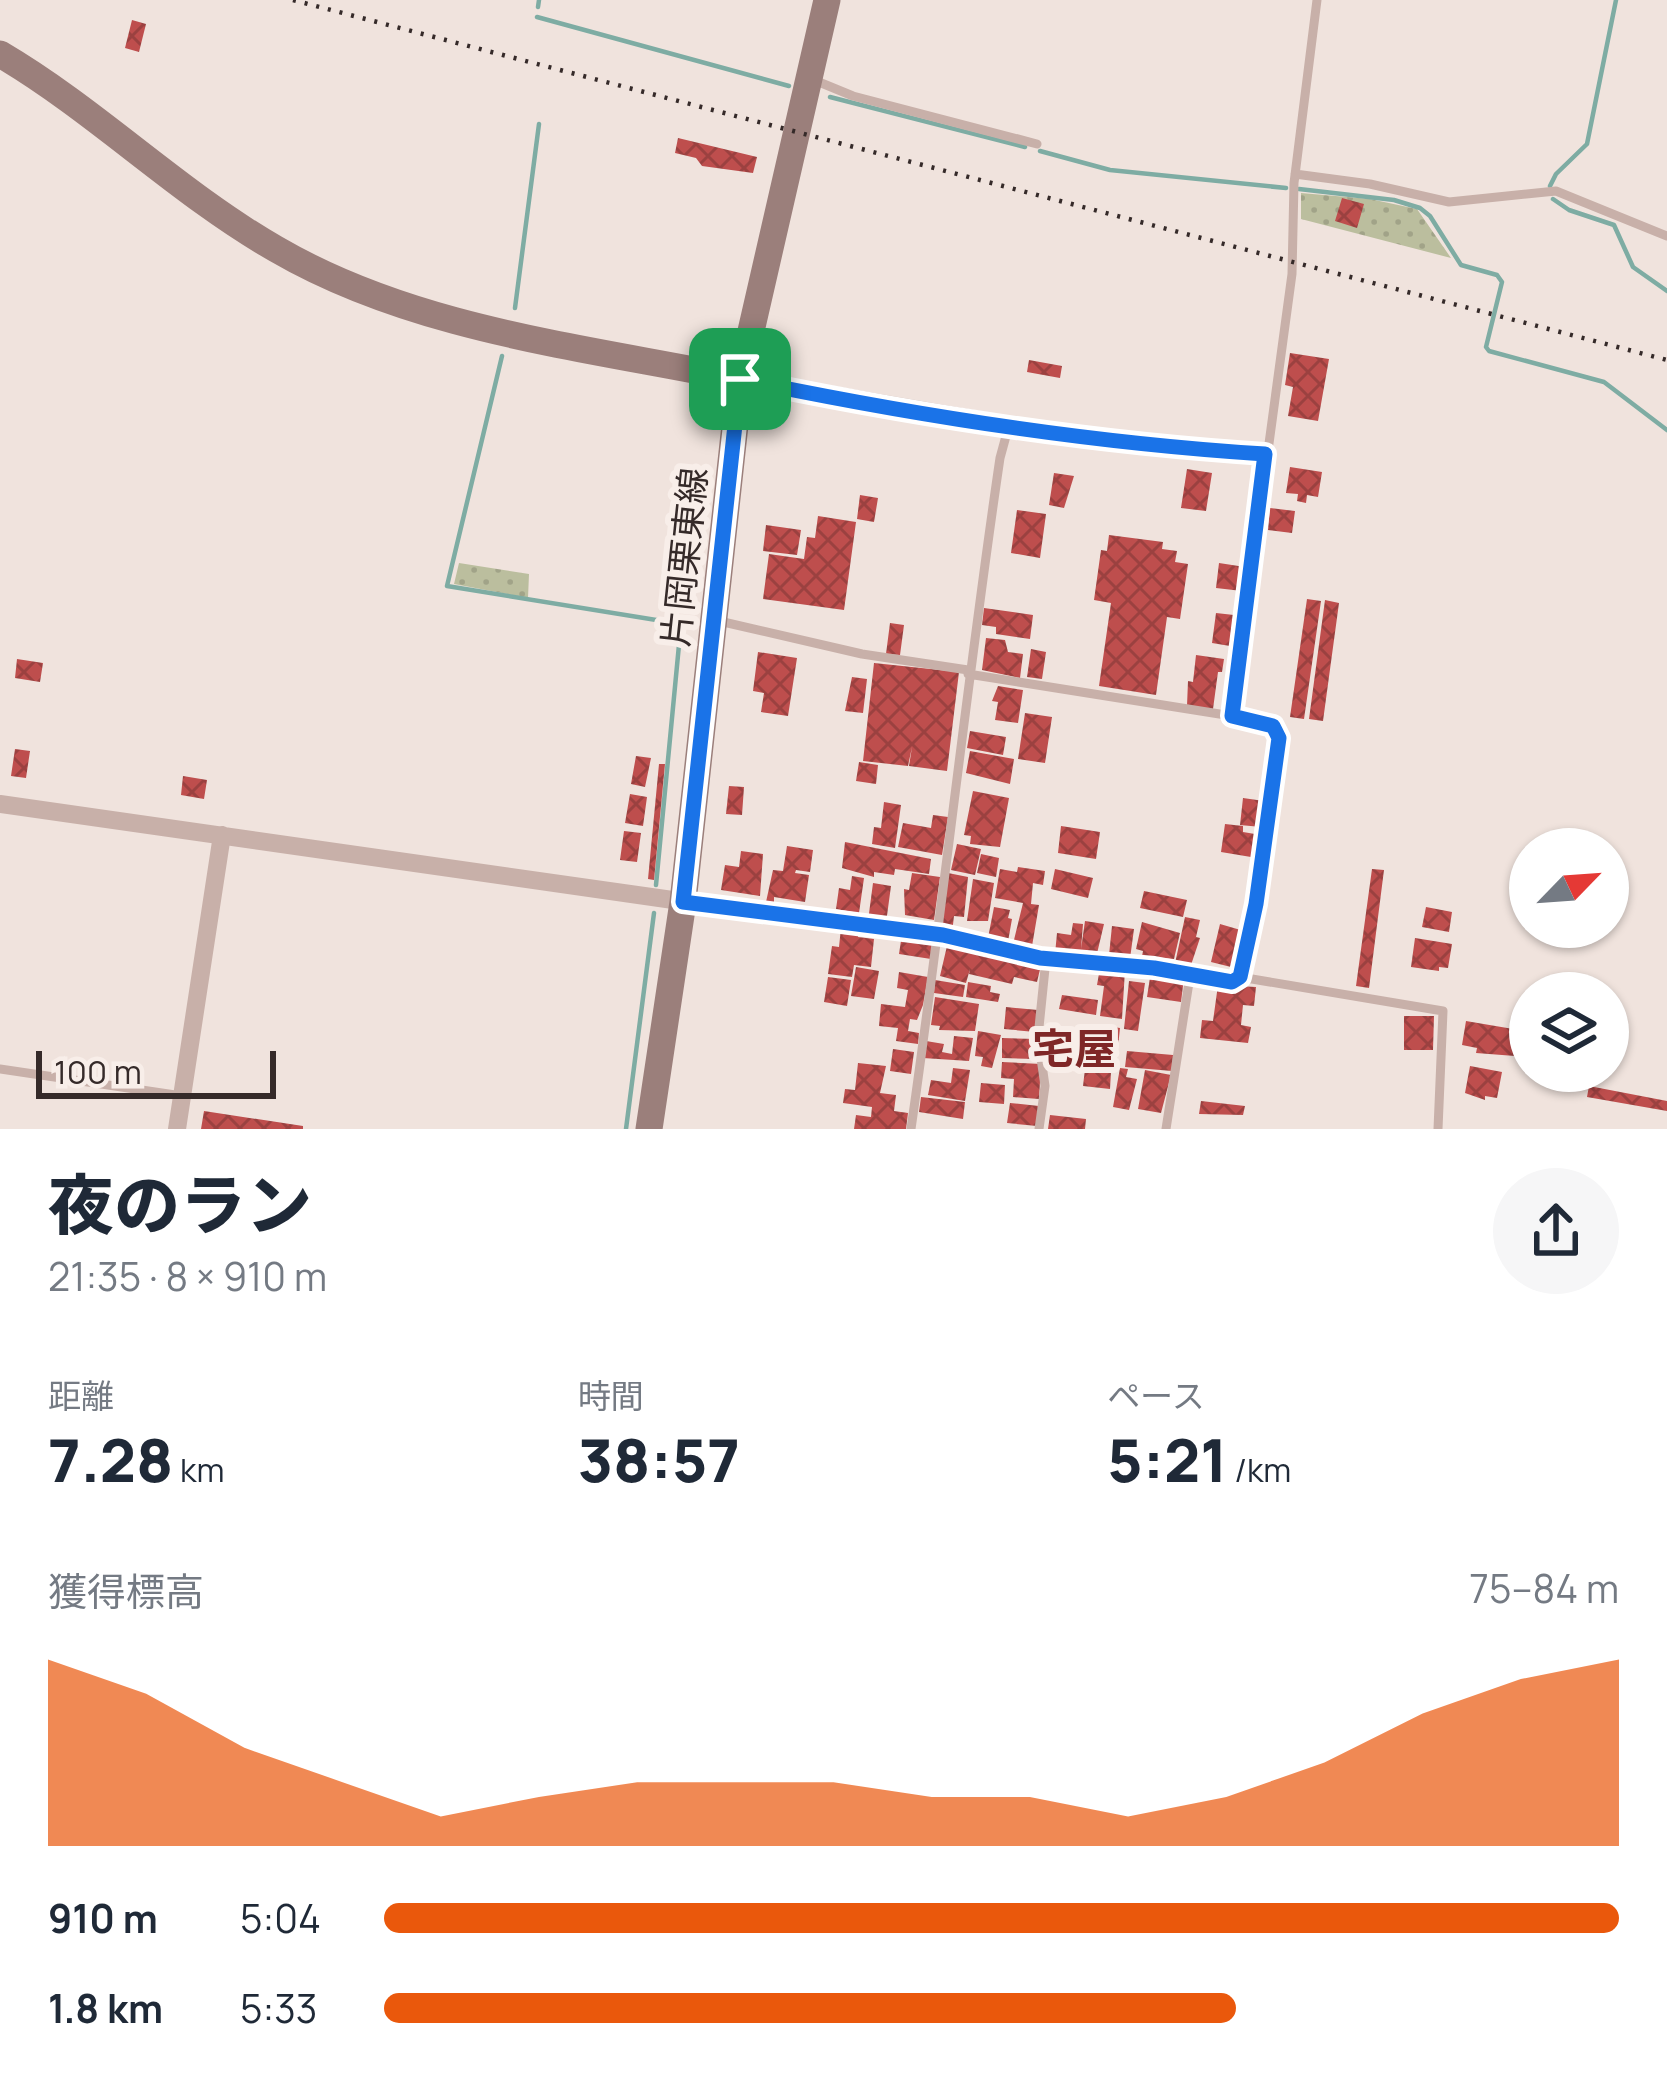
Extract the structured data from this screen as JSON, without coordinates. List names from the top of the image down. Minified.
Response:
{"streets":{"main road":["片岡栗東線"]},"districts":["宅屋"],"scale_bar":"100 m","north":"top right","page":{"scale":"100 m","heading":["夜のラン","21:35 · 8 × 910 m"],"stats":[["距離","7.28 km"],["時間","38:57"],["ペース","5:21 /km"]],"chart":["獲得標高","75–84 m"],"list":[{"name":"910 m","note":"5:04"},{"name":"1.8 km","note":"5:33"}]}}
